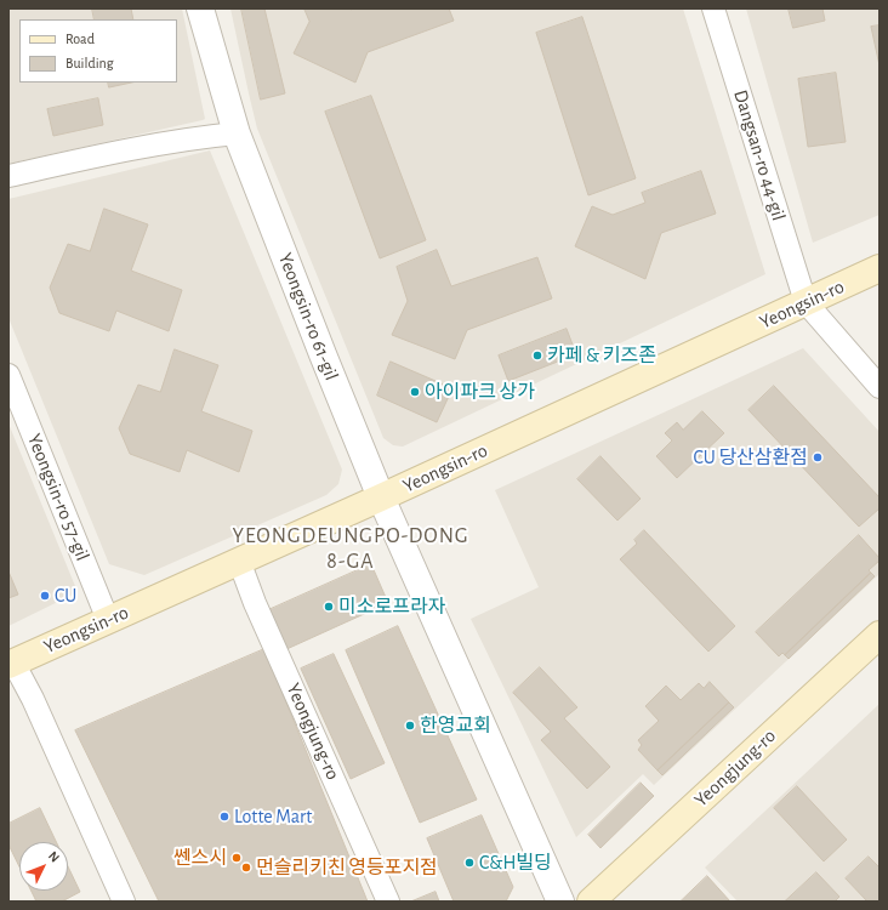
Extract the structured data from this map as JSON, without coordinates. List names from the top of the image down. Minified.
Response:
{"streets":{"main road":["Yeongsin-ro","Yeongjung-ro"],"street":["Dangsan-ro 44-gil","Yeongsin-ro 61-gil","Yeongsin-ro 57-gil"]},"crossings":[["Dangsan-ro 44-gil","Yeongsin-ro"],["Yeongsin-ro","Yeongsin-ro 61-gil"],["Yeongsin-ro","Yeongsin-ro 57-gil"],["Yeongsin-ro","Yeongjung-ro"]],"districts":["YEONGDEUNGPO-DONG 8-GA"],"places":["카페 & 키즈존","아이파크 상가","CU 당산삼환점","CU","미소로프라자","한영교회","Lotte Mart","쎈스시","C&H빌딩","먼슬리키친 영등포지점"],"legend":["Road","Building"],"north":"top right"}
